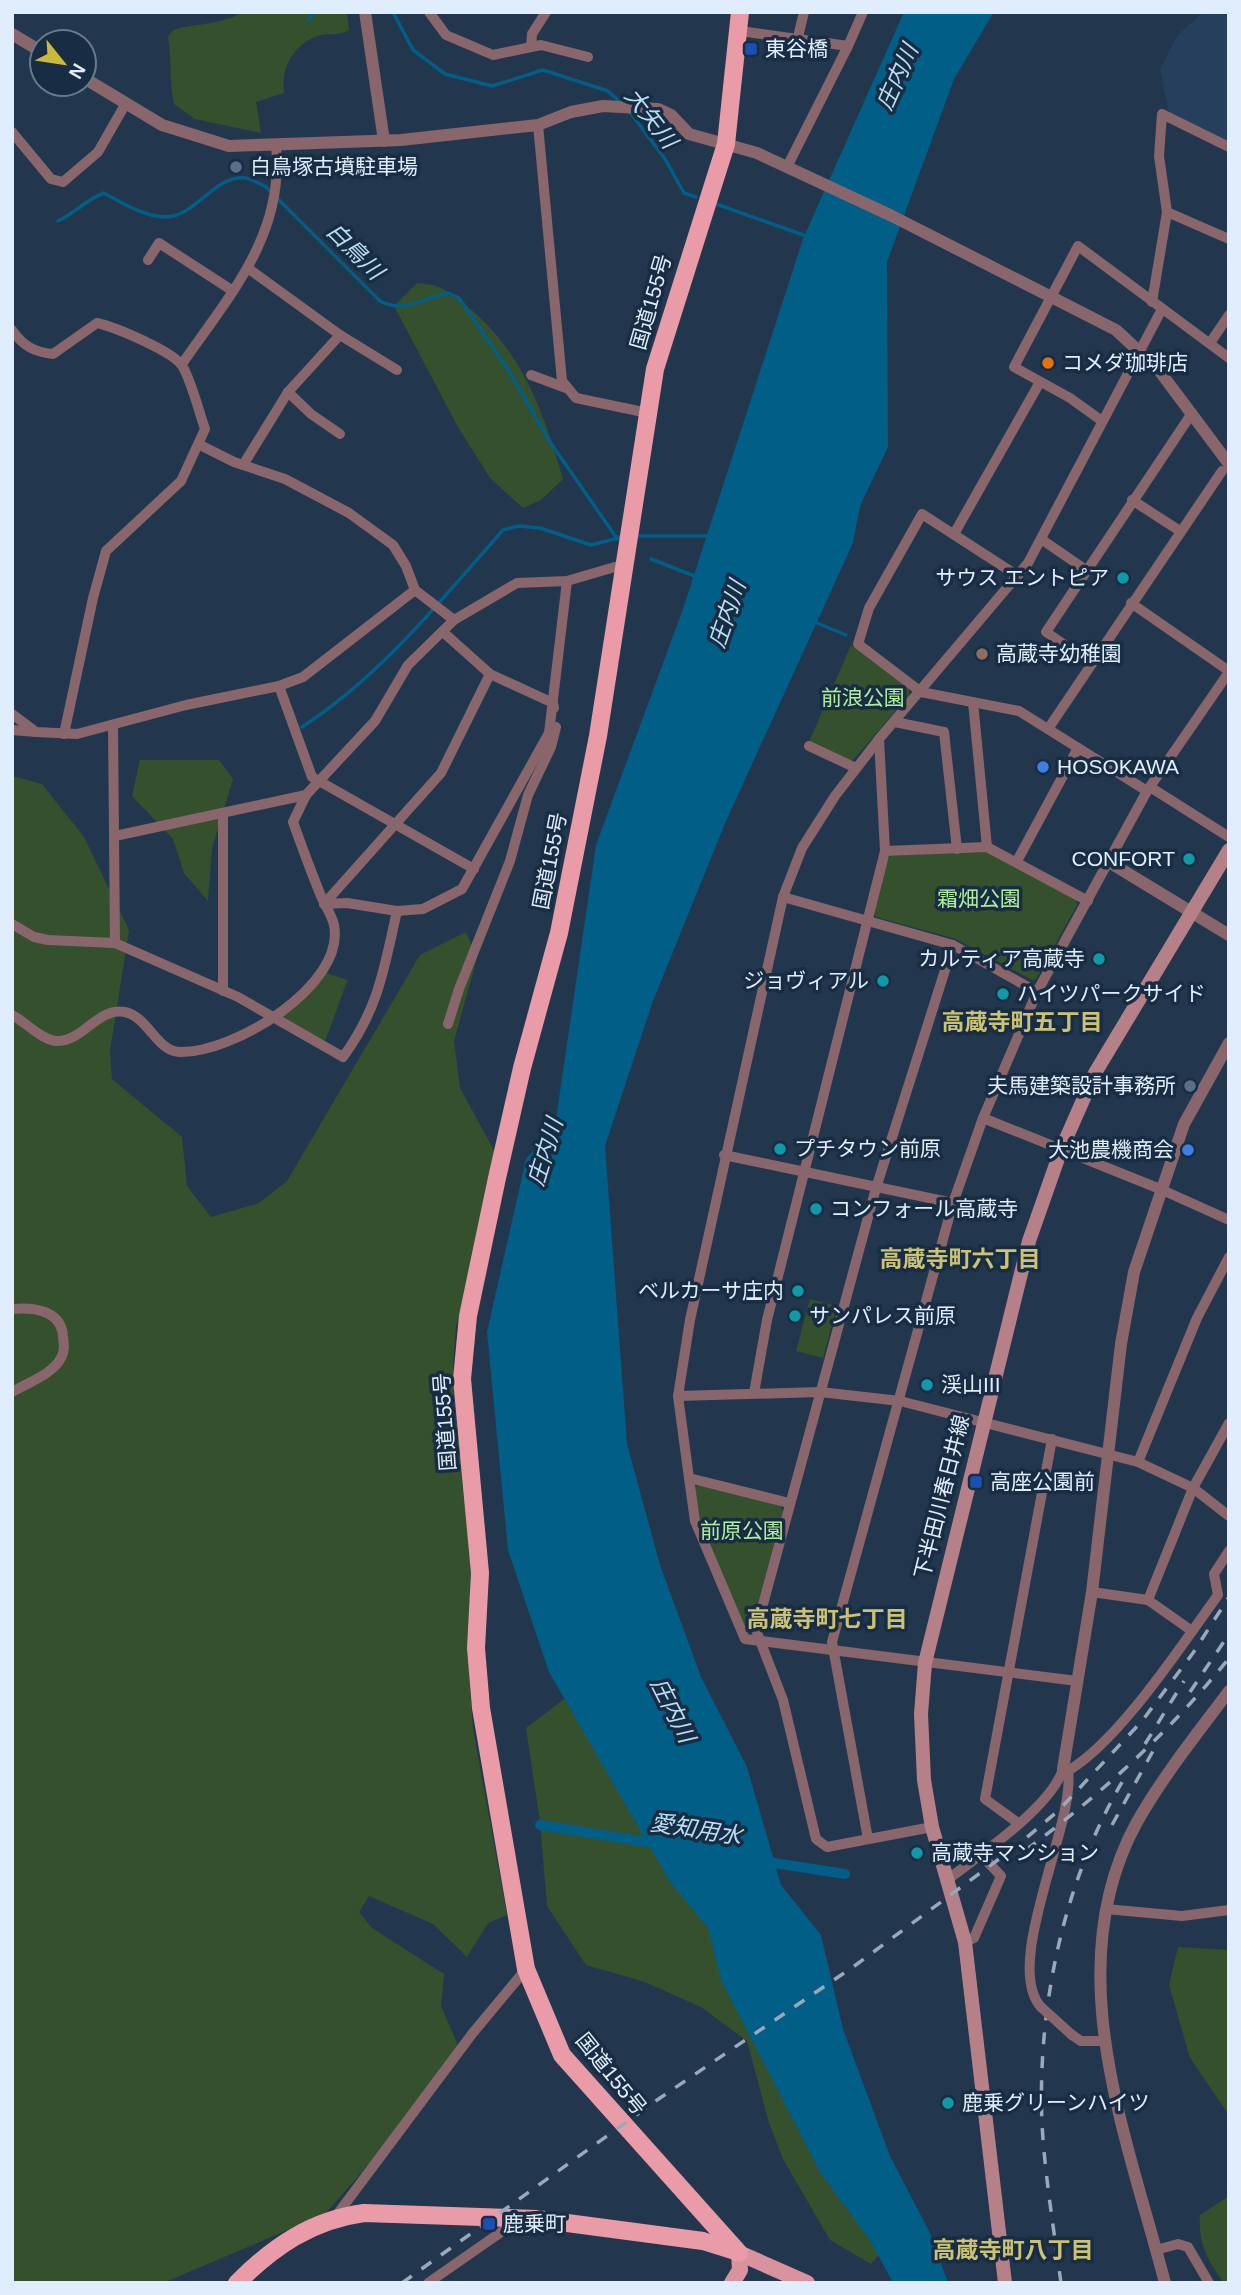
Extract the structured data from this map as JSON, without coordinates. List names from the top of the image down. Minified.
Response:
{"streets":{"highway":["国道155号"],"main road":["下半田川春日井線"]},"districts":["高蔵寺町五丁目","高蔵寺町六丁目","高蔵寺町七丁目","高蔵寺町八丁目"],"water":["庄内川","大矢川","白鳥川","愛知用水"],"parks":["前浪公園","霜畑公園","前原公園"],"places":{"transit":["東谷橋","高座公園前","鹿乗町"],"other":["白鳥塚古墳駐車場","コメダ珈琲店","サウス エントピア","高蔵寺幼稚園","HOSOKAWA","CONFORT","カルティア高蔵寺","ジョヴィアル","ハイツパークサイド","夫馬建築設計事務所","プチタウン前原","大池農機商会","コンフォール高蔵寺","ベルカーサ庄内","サンパレス前原","渓山III","高蔵寺マンション","鹿乗グリーンハイツ"]},"north":"bottom right"}
